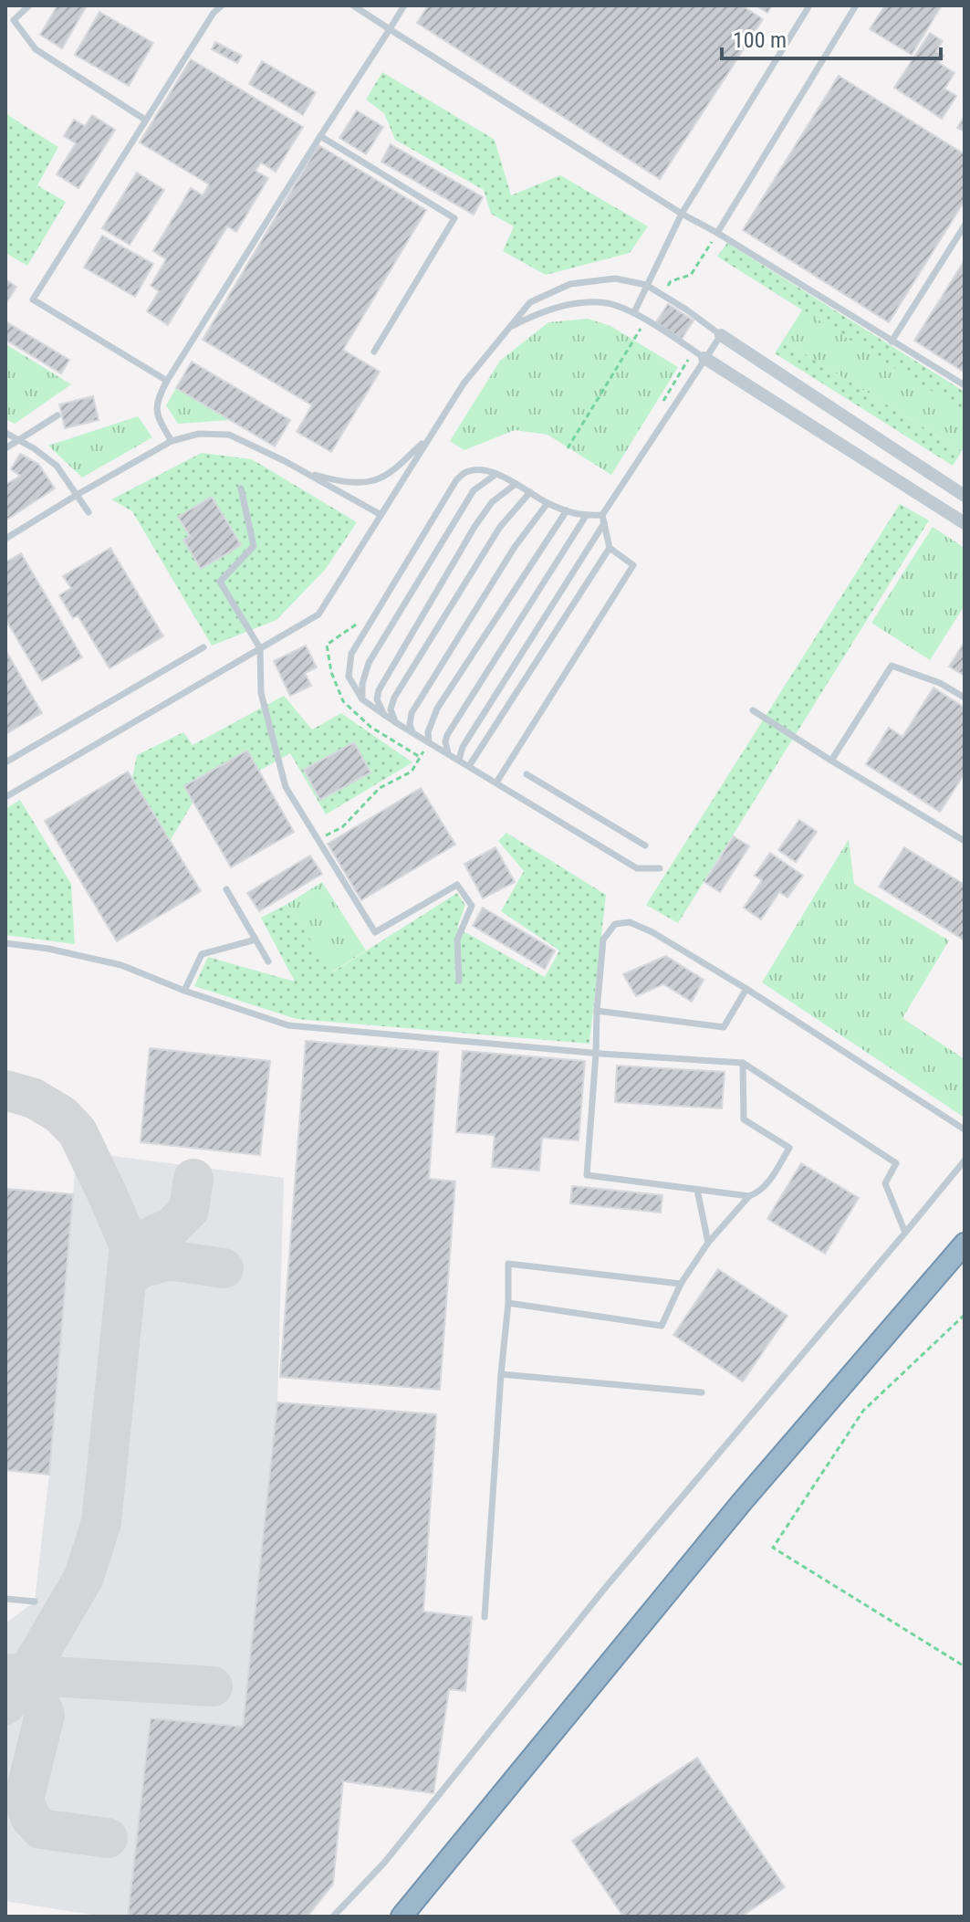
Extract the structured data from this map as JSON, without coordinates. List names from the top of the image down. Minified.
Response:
{"scale_bar":"100 m"}
